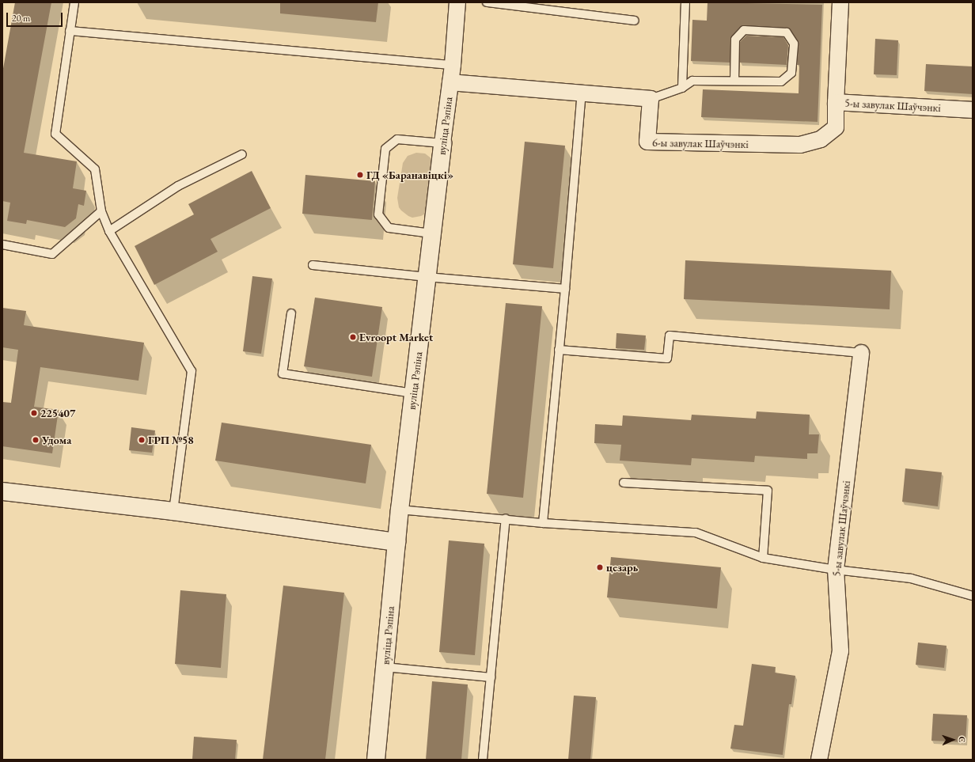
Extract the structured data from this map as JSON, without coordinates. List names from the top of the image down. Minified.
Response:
{"streets":{"street":["5-ы завулак Шаўчэнкі","вуліца Рэпіна","6-ы завулак Шаўчэнкі"]},"crossings":[["5-ы завулак Шаўчэнкі","6-ы завулак Шаўчэнкі"]],"places":["ГД «Баранавіцкі»","Evroopt Market","225407","Удома","ГРП №58","цезарь"],"scale_bar":"20 m","north":"right"}
